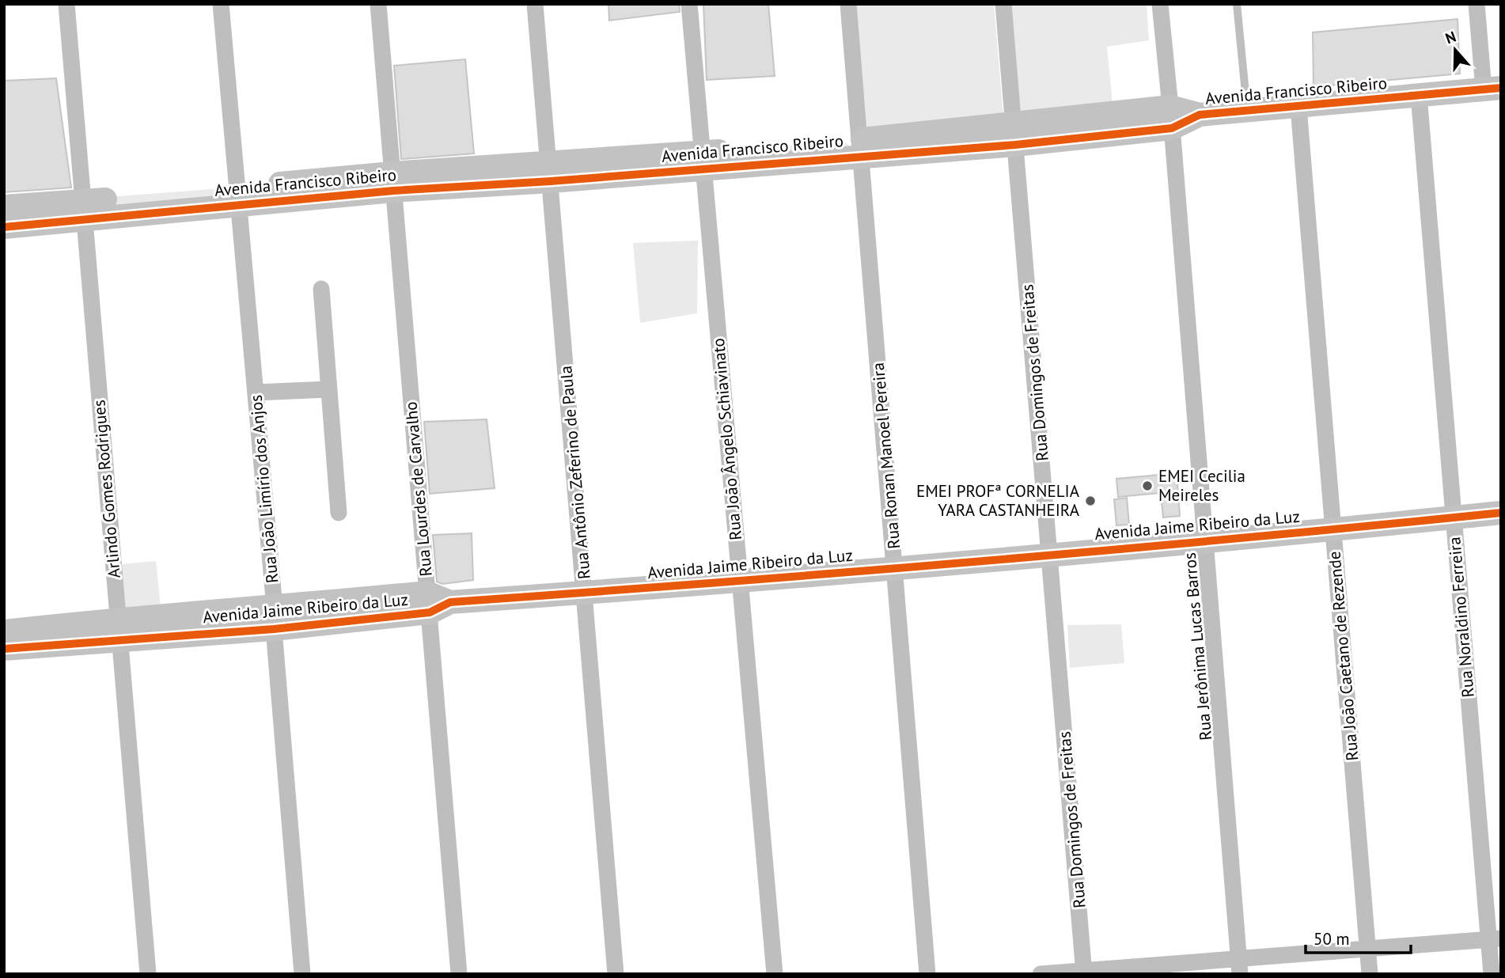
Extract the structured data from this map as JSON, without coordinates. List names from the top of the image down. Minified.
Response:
{"streets":{"street":["Avenida Francisco Ribeiro","Rua Domingos de Freitas","Rua João Ângelo Schiavinato","Rua Ronan Manoel Pereira","Rua Antônio Zeferino de Paula","Arlindo Gomes Rodrigues","Rua João Limírio dos Anjos","Rua Lourdes de Carvalho","Avenida Jaime Ribeiro da Luz","Rua Noraldino Ferreira","Rua Jerônima Lucas Barros","Rua João Caetano de Rezende"]},"crossings":[["Avenida Francisco Ribeiro","Rua Domingos de Freitas"],["Avenida Francisco Ribeiro","Rua João Ângelo Schiavinato"],["Avenida Francisco Ribeiro","Rua Ronan Manoel Pereira"],["Avenida Francisco Ribeiro","Rua Antônio Zeferino de Paula"],["Avenida Francisco Ribeiro","Arlindo Gomes Rodrigues"],["Avenida Francisco Ribeiro","Rua João Limírio dos Anjos"],["Avenida Francisco Ribeiro","Rua Lourdes de Carvalho"],["Avenida Francisco Ribeiro","Rua Noraldino Ferreira"],["Avenida Francisco Ribeiro","Rua Jerônima Lucas Barros"],["Avenida Francisco Ribeiro","Rua João Caetano de Rezende"],["Rua Domingos de Freitas","Avenida Jaime Ribeiro da Luz"],["Rua João Ângelo Schiavinato","Avenida Jaime Ribeiro da Luz"],["Rua Ronan Manoel Pereira","Avenida Jaime Ribeiro da Luz"],["Rua Antônio Zeferino de Paula","Avenida Jaime Ribeiro da Luz"],["Arlindo Gomes Rodrigues","Avenida Jaime Ribeiro da Luz"],["Rua João Limírio dos Anjos","Avenida Jaime Ribeiro da Luz"],["Rua Lourdes de Carvalho","Avenida Jaime Ribeiro da Luz"],["Avenida Jaime Ribeiro da Luz","Rua Noraldino Ferreira"],["Avenida Jaime Ribeiro da Luz","Rua Jerônima Lucas Barros"],["Avenida Jaime Ribeiro da Luz","Rua João Caetano de Rezende"]],"places":["EMEI Cecilia Meireles","EMEI PROFª CORNELIA YARA CASTANHEIRA"],"scale_bar":"50 m","north":"top"}
